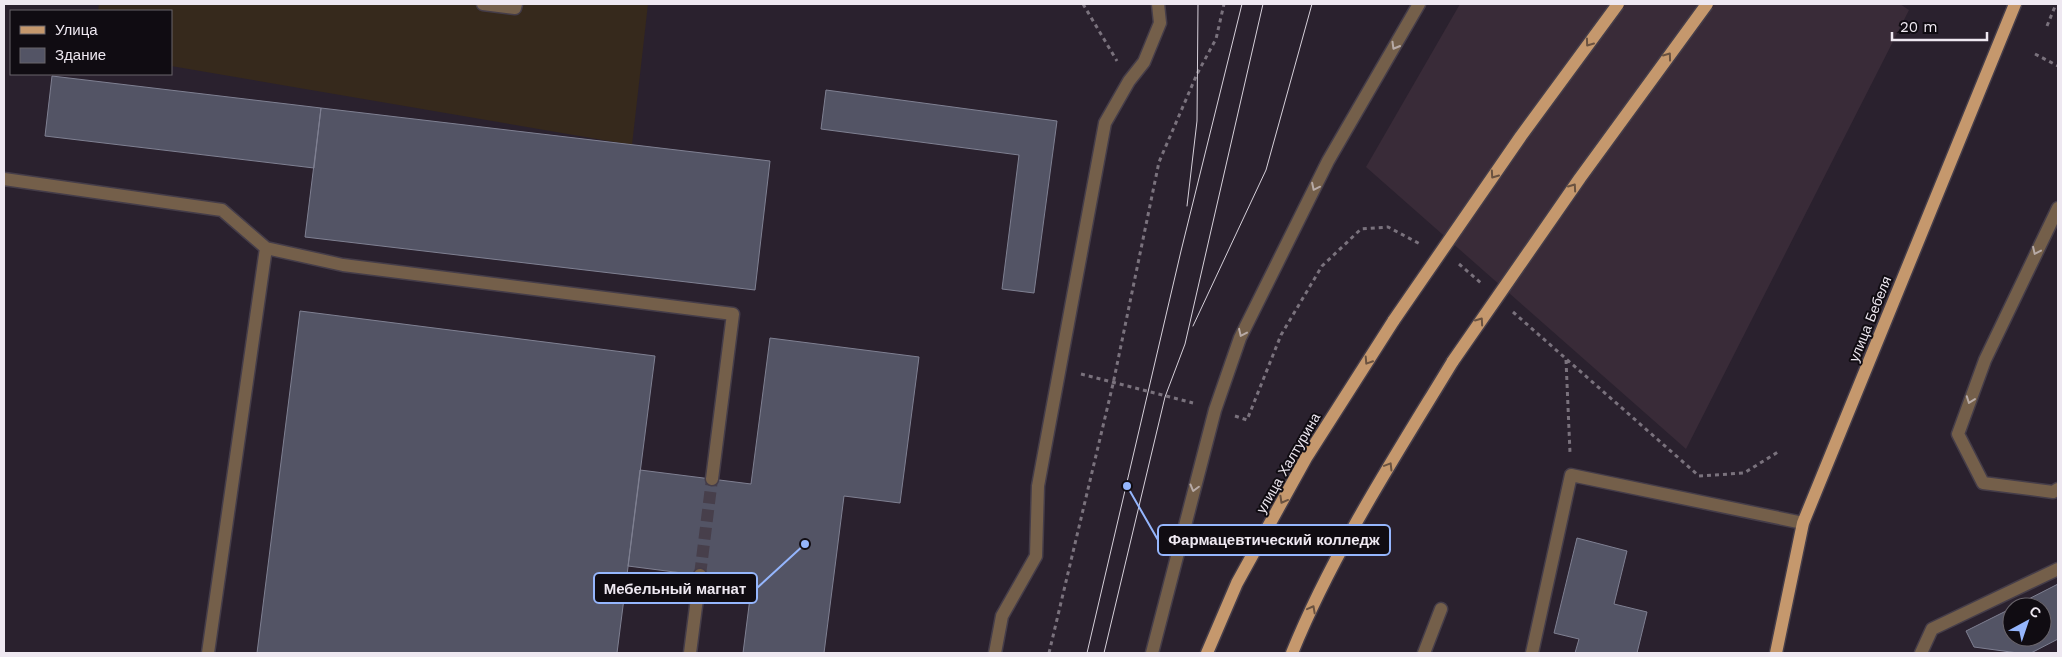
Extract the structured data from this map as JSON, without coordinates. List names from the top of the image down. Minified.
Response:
{"streets":{"main road":["улица Бебеля","улица Халтурина"]},"places":["Фармацевтический колледж","Мебельный магнат"],"legend":["Улица","Здание"],"scale_bar":"20 m","north":"top right"}
